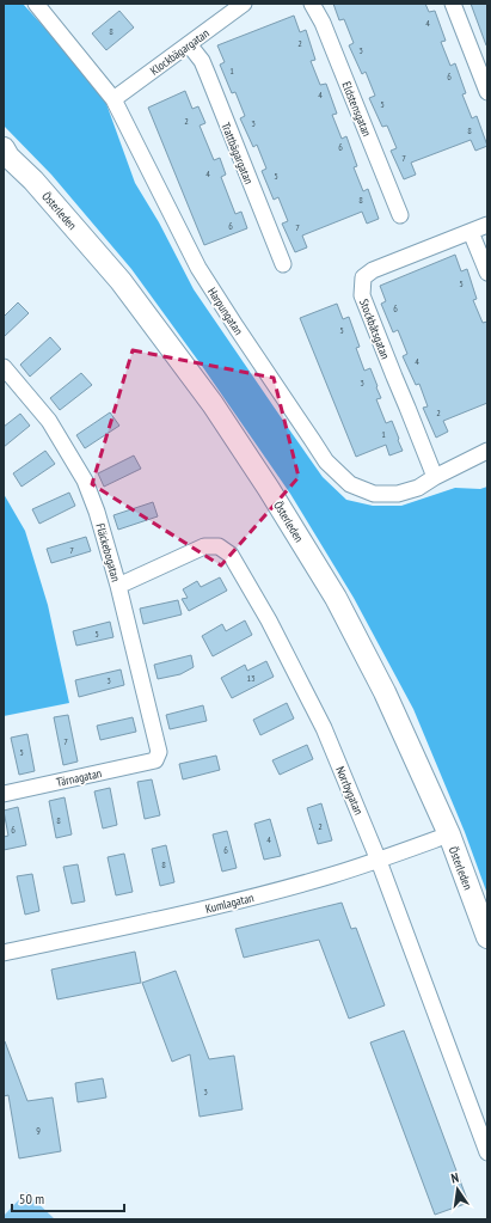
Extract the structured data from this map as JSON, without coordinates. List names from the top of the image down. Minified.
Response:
{"streets":{"main road":["Österleden"],"street":["Klockbägargatan","Eldstensgatan","Trattbägargatan","Harpungatan","Stockbåtsgatan","Fläckebogatan","Tärnagatan","Norrbygatan","Kumlagatan"]},"crossings":[["Klockbägargatan","Trattbägargatan"],["Klockbägargatan","Harpungatan"],["Österleden","Kumlagatan"],["Harpungatan","Stockbåtsgatan"],["Fläckebogatan","Tärnagatan"],["Fläckebogatan","Norrbygatan"],["Norrbygatan","Kumlagatan"]],"house_numbers":["4","8","2","3","1","6","4","5","2","3","8","6","7","4","5","8","6","7","5","6","5","4","3","2","1","7","5","13","3","7","5","8","2","6","4","6","8","3","9"],"scale_bar":"50 m","north":"top"}
